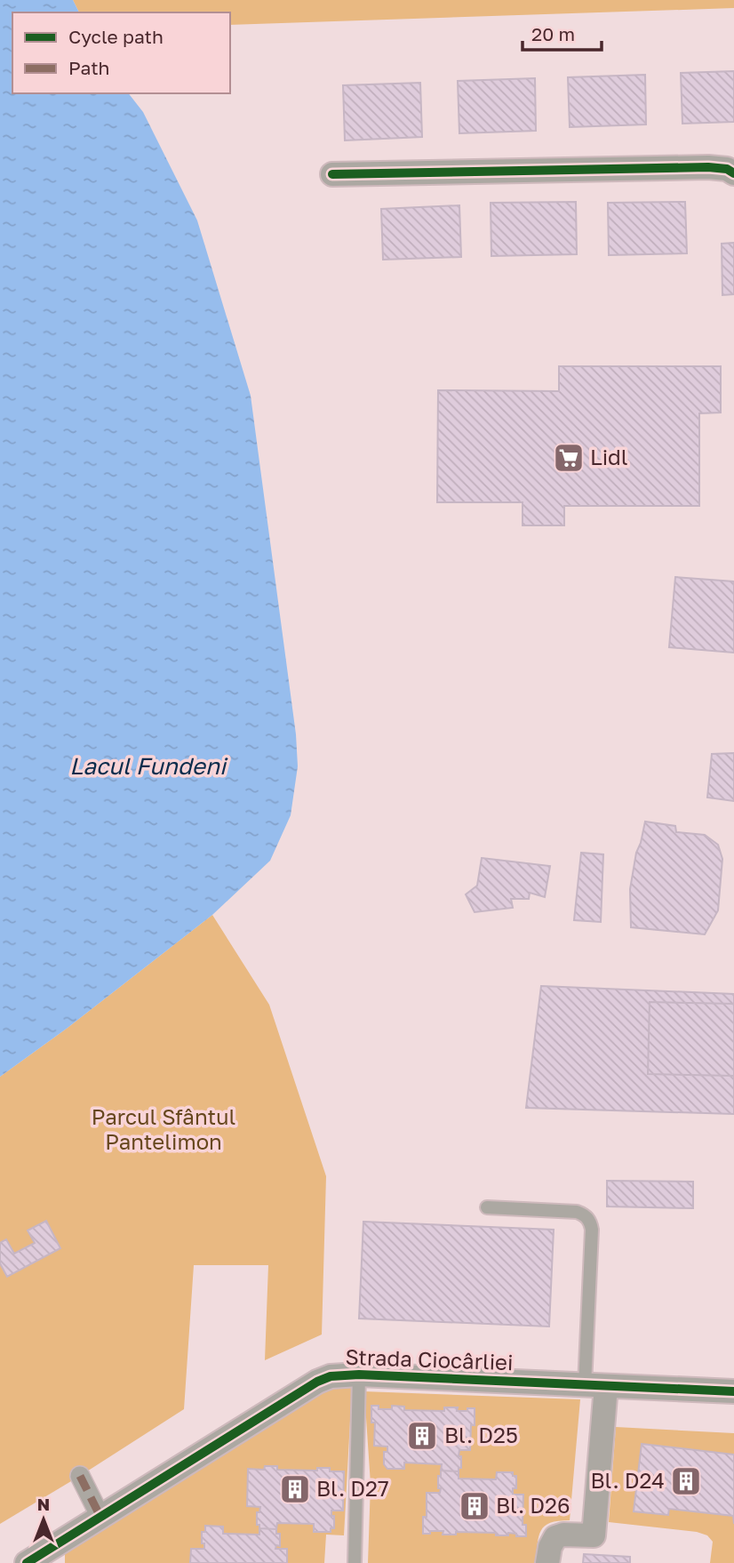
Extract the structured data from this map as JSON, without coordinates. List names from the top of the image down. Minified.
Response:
{"streets":{"street":["Strada Ciocârliei"]},"water":["Lacul Fundeni"],"parks":["Parcul Sfântul Pantelimon"],"places":{"supermarket":["Lidl"],"building":["Bl. D25","Bl. D24","Bl. D27","Bl. D26"]},"legend":["Cycle path","Path"],"scale_bar":"20 m","north":"top"}
